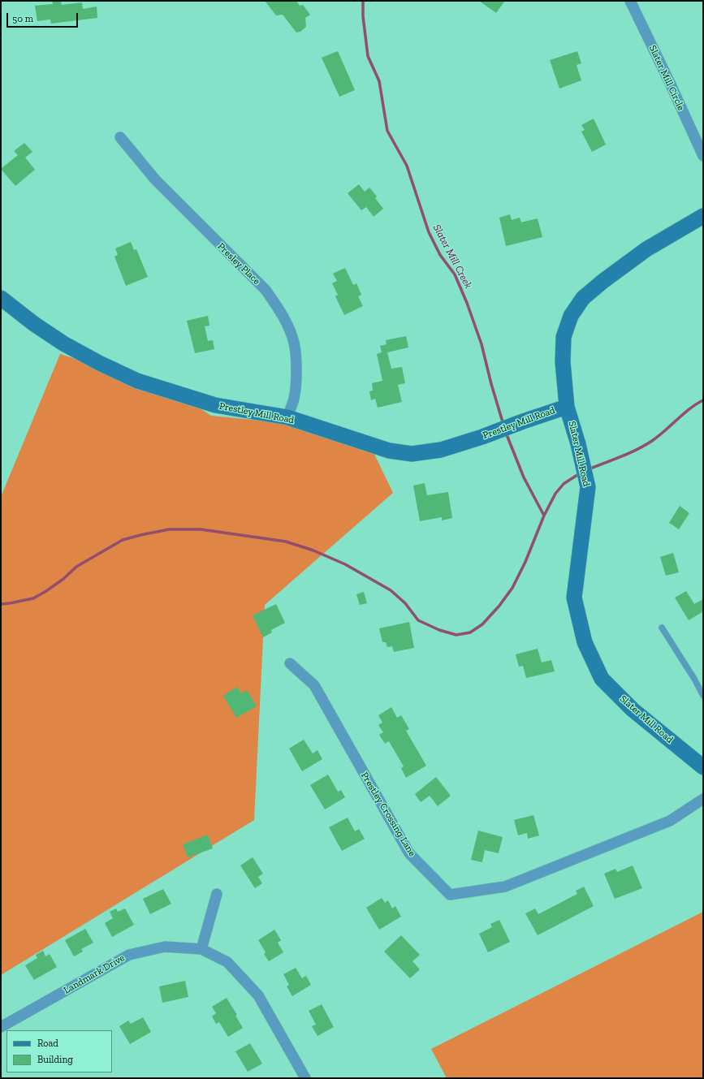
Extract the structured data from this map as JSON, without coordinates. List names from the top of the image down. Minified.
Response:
{"streets":{"street":["Slater Mill Circle","Presley Place","Prestley Mill Road","Slater Mill Road","Prestley Crossing Lane","Landmark Drive"]},"crossings":[["Presley Place","Prestley Mill Road"],["Prestley Mill Road","Slater Mill Road"]],"water":["Slater Mill Creek"],"legend":["Road","Building"],"scale_bar":"50 m"}
